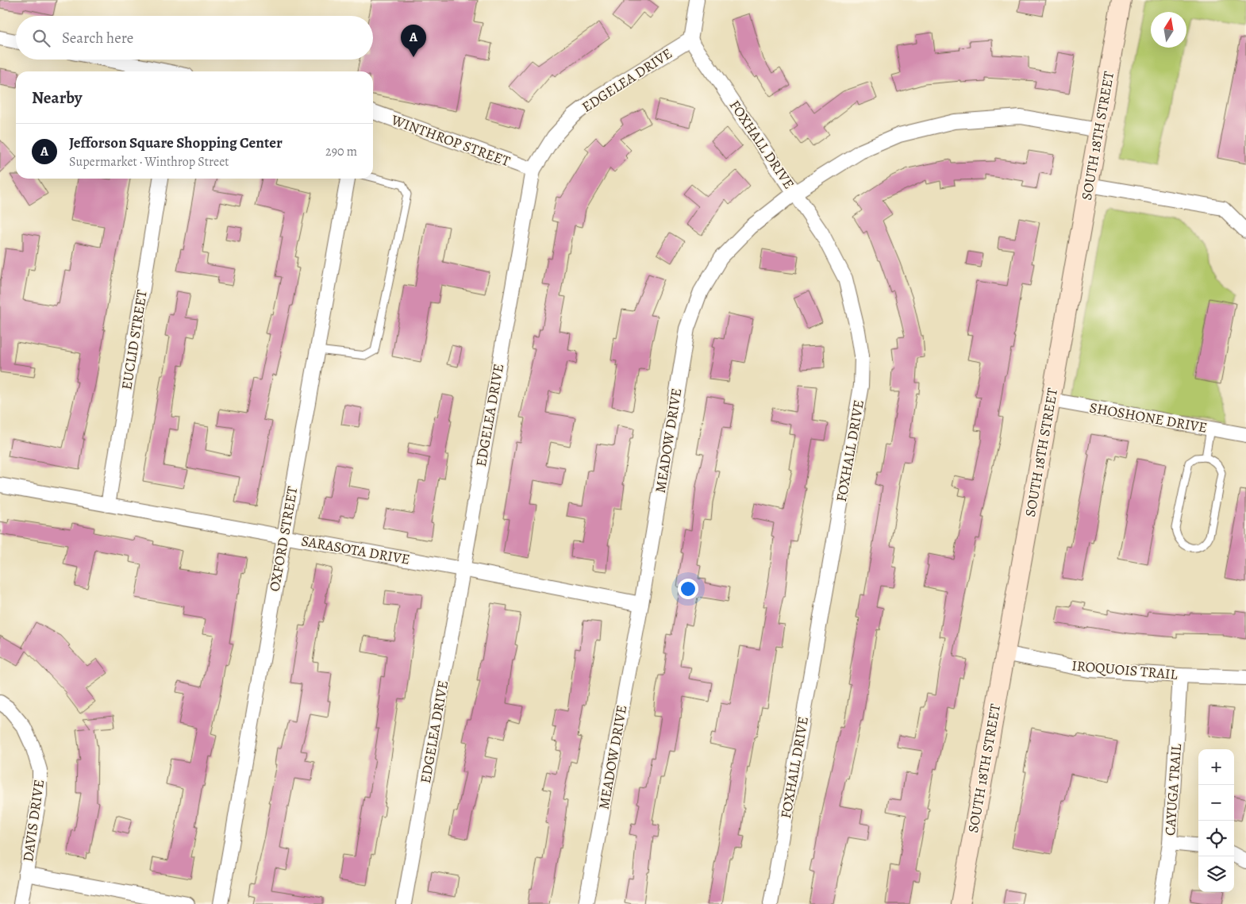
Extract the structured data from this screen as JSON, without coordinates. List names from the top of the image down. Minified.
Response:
{"streets":{"main road":["SOUTH 18TH STREET"],"street":["EDGELEA DRIVE","WINTHROP STREET","FOXHALL DRIVE","EUCLID STREET","SHOSHONE DRIVE","MEADOW DRIVE","OXFORD STREET","SARASOTA DRIVE","IROQUOIS TRAIL","CAYUGA TRAIL","DAVIS DRIVE"]},"crossings":[["EDGELEA DRIVE","WINTHROP STREET"],["EDGELEA DRIVE","FOXHALL DRIVE"],["EDGELEA DRIVE","SARASOTA DRIVE"],["SOUTH 18TH STREET","SHOSHONE DRIVE"],["SOUTH 18TH STREET","MEADOW DRIVE"],["SOUTH 18TH STREET","IROQUOIS TRAIL"],["FOXHALL DRIVE","MEADOW DRIVE"],["EUCLID STREET","SARASOTA DRIVE"],["MEADOW DRIVE","SARASOTA DRIVE"],["OXFORD STREET","SARASOTA DRIVE"],["IROQUOIS TRAIL","CAYUGA TRAIL"]],"north":"top","page":{"search":"Search here","pins":"A","heading":"Nearby","list":[{"mark":"A","name":"Jefforson Square Shopping Center","note":"Supermarket · Winthrop Street","value":"290 m"}],"map_buttons":["+","−"]}}
